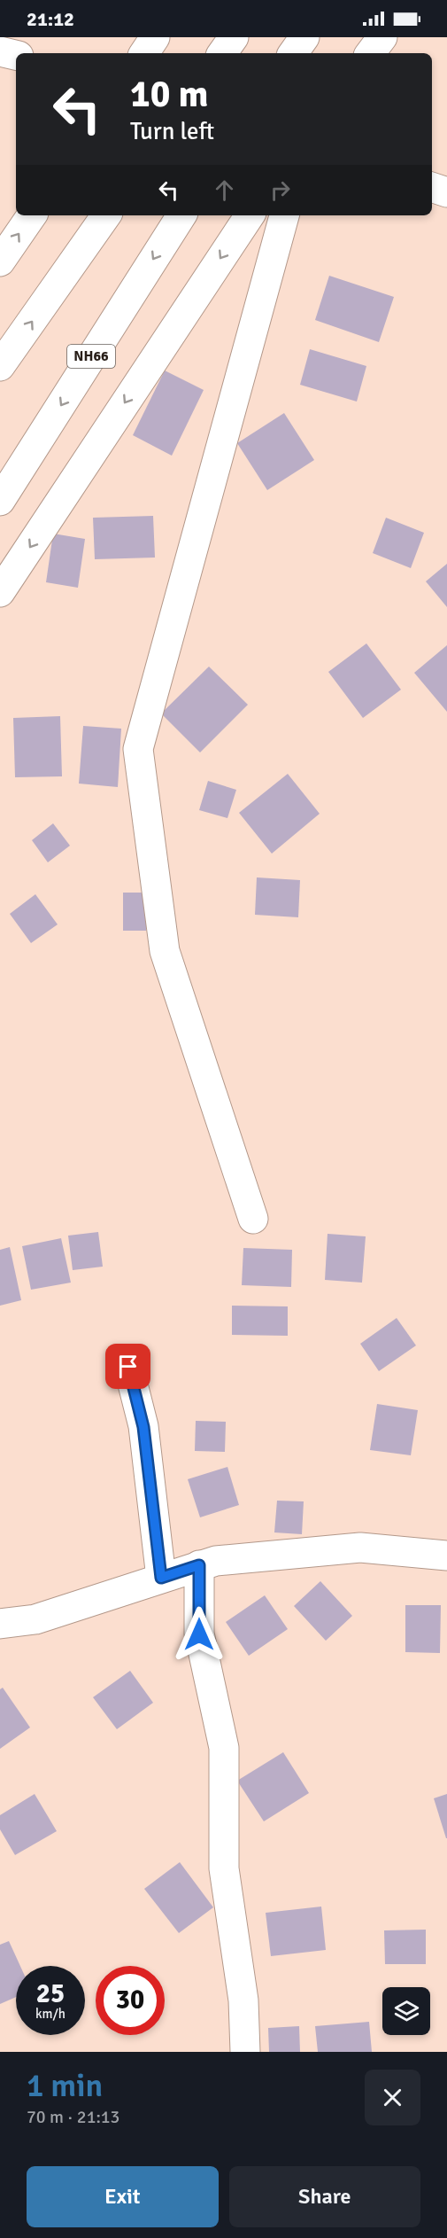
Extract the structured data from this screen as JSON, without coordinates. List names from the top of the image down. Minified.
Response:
{"streets":{"main road":["NH66"]},"page":{"status":"21:12","turn":["10 m","Turn left"],"speed":"25 km/h","limit":"30","heading":["1 min","70 m · 21:13"],"buttons":["Exit","Share"]}}
